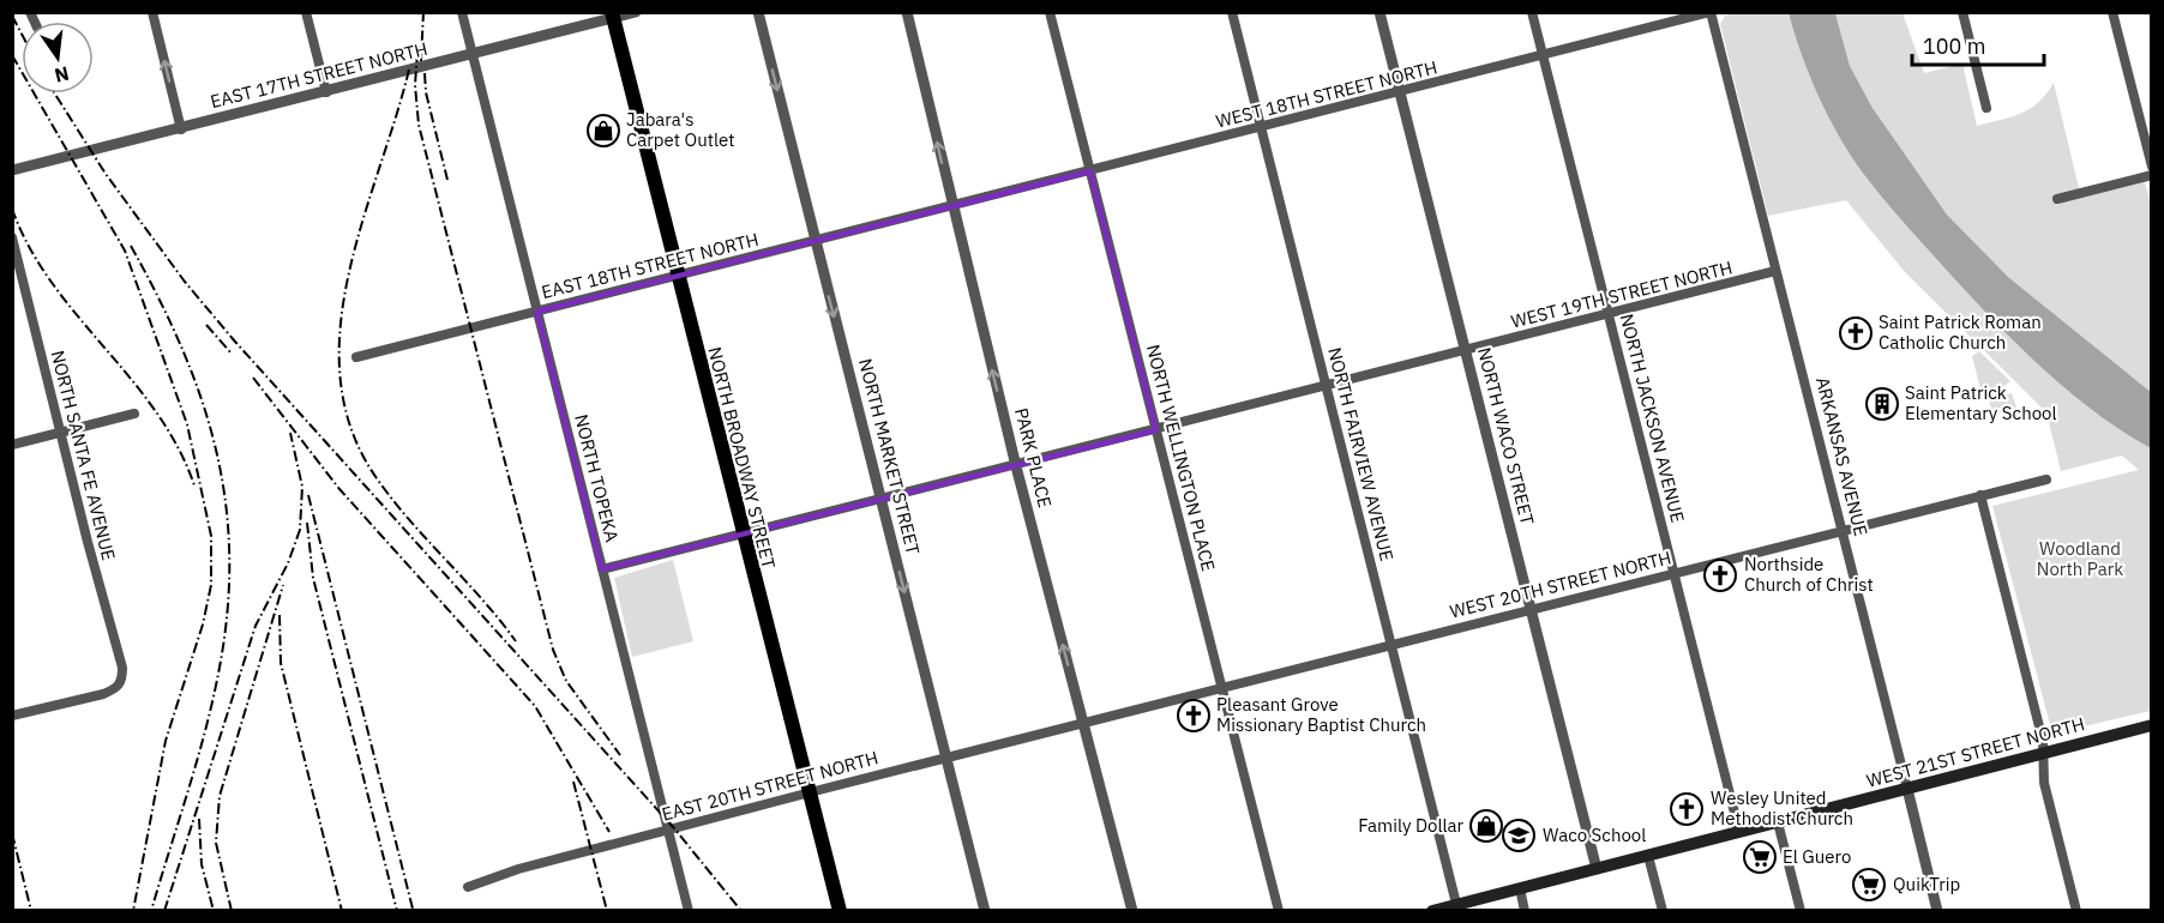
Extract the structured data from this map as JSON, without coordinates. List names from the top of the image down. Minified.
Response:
{"streets":{"main road":["NORTH BROADWAY STREET","WEST 21ST STREET NORTH"],"street":["EAST 17TH STREET NORTH","WEST 18TH STREET NORTH","EAST 18TH STREET NORTH","WEST 19TH STREET NORTH","NORTH JACKSON AVENUE","NORTH WACO STREET","NORTH FAIRVIEW AVENUE","NORTH SANTA FE AVENUE","NORTH MARKET STREET","ARKANSAS AVENUE","PARK PLACE","NORTH WELLINGTON PLACE","NORTH TOPEKA","WEST 20TH STREET NORTH","EAST 20TH STREET NORTH"]},"crossings":[["EAST 17TH STREET NORTH","NORTH BROADWAY STREET"],["EAST 17TH STREET NORTH","NORTH TOPEKA"],["WEST 18TH STREET NORTH","EAST 18TH STREET NORTH"],["WEST 18TH STREET NORTH","NORTH JACKSON AVENUE"],["WEST 18TH STREET NORTH","NORTH WACO STREET"],["WEST 18TH STREET NORTH","NORTH FAIRVIEW AVENUE"],["WEST 18TH STREET NORTH","ARKANSAS AVENUE"],["WEST 18TH STREET NORTH","PARK PLACE"],["WEST 18TH STREET NORTH","NORTH WELLINGTON PLACE"],["EAST 18TH STREET NORTH","NORTH MARKET STREET"],["EAST 18TH STREET NORTH","NORTH BROADWAY STREET"],["EAST 18TH STREET NORTH","PARK PLACE"],["EAST 18TH STREET NORTH","NORTH TOPEKA"],["WEST 19TH STREET NORTH","NORTH JACKSON AVENUE"],["WEST 19TH STREET NORTH","NORTH WACO STREET"],["WEST 19TH STREET NORTH","NORTH FAIRVIEW AVENUE"],["WEST 19TH STREET NORTH","NORTH MARKET STREET"],["WEST 19TH STREET NORTH","ARKANSAS AVENUE"],["WEST 19TH STREET NORTH","NORTH BROADWAY STREET"],["WEST 19TH STREET NORTH","PARK PLACE"],["WEST 19TH STREET NORTH","NORTH WELLINGTON PLACE"],["WEST 19TH STREET NORTH","NORTH TOPEKA"],["NORTH JACKSON AVENUE","WEST 20TH STREET NORTH"],["NORTH JACKSON AVENUE","WEST 21ST STREET NORTH"],["NORTH WACO STREET","WEST 20TH STREET NORTH"],["NORTH WACO STREET","WEST 21ST STREET NORTH"],["NORTH FAIRVIEW AVENUE","WEST 20TH STREET NORTH"],["NORTH FAIRVIEW AVENUE","WEST 21ST STREET NORTH"],["NORTH MARKET STREET","EAST 20TH STREET NORTH"],["ARKANSAS AVENUE","WEST 20TH STREET NORTH"],["ARKANSAS AVENUE","WEST 21ST STREET NORTH"],["NORTH BROADWAY STREET","EAST 20TH STREET NORTH"],["PARK PLACE","WEST 20TH STREET NORTH"],["PARK PLACE","EAST 20TH STREET NORTH"],["NORTH WELLINGTON PLACE","WEST 20TH STREET NORTH"],["NORTH TOPEKA","EAST 20TH STREET NORTH"],["WEST 20TH STREET NORTH","EAST 20TH STREET NORTH"]],"one_way":["NORTH MARKET STREET","PARK PLACE"],"parks":["Woodland North Park"],"places":{"shop":["Jabara's Carpet Outlet","Family Dollar"],"church":["Saint Patrick Roman Catholic Church","Northside Church of Christ","Pleasant Grove Missionary Baptist Church","Wesley United Methodist Church"],"building":["Saint Patrick Elementary School"],"school or university":["Waco School"],"supermarket":["El Guero","QuikTrip"]},"scale_bar":"100 m","north":"bottom"}
